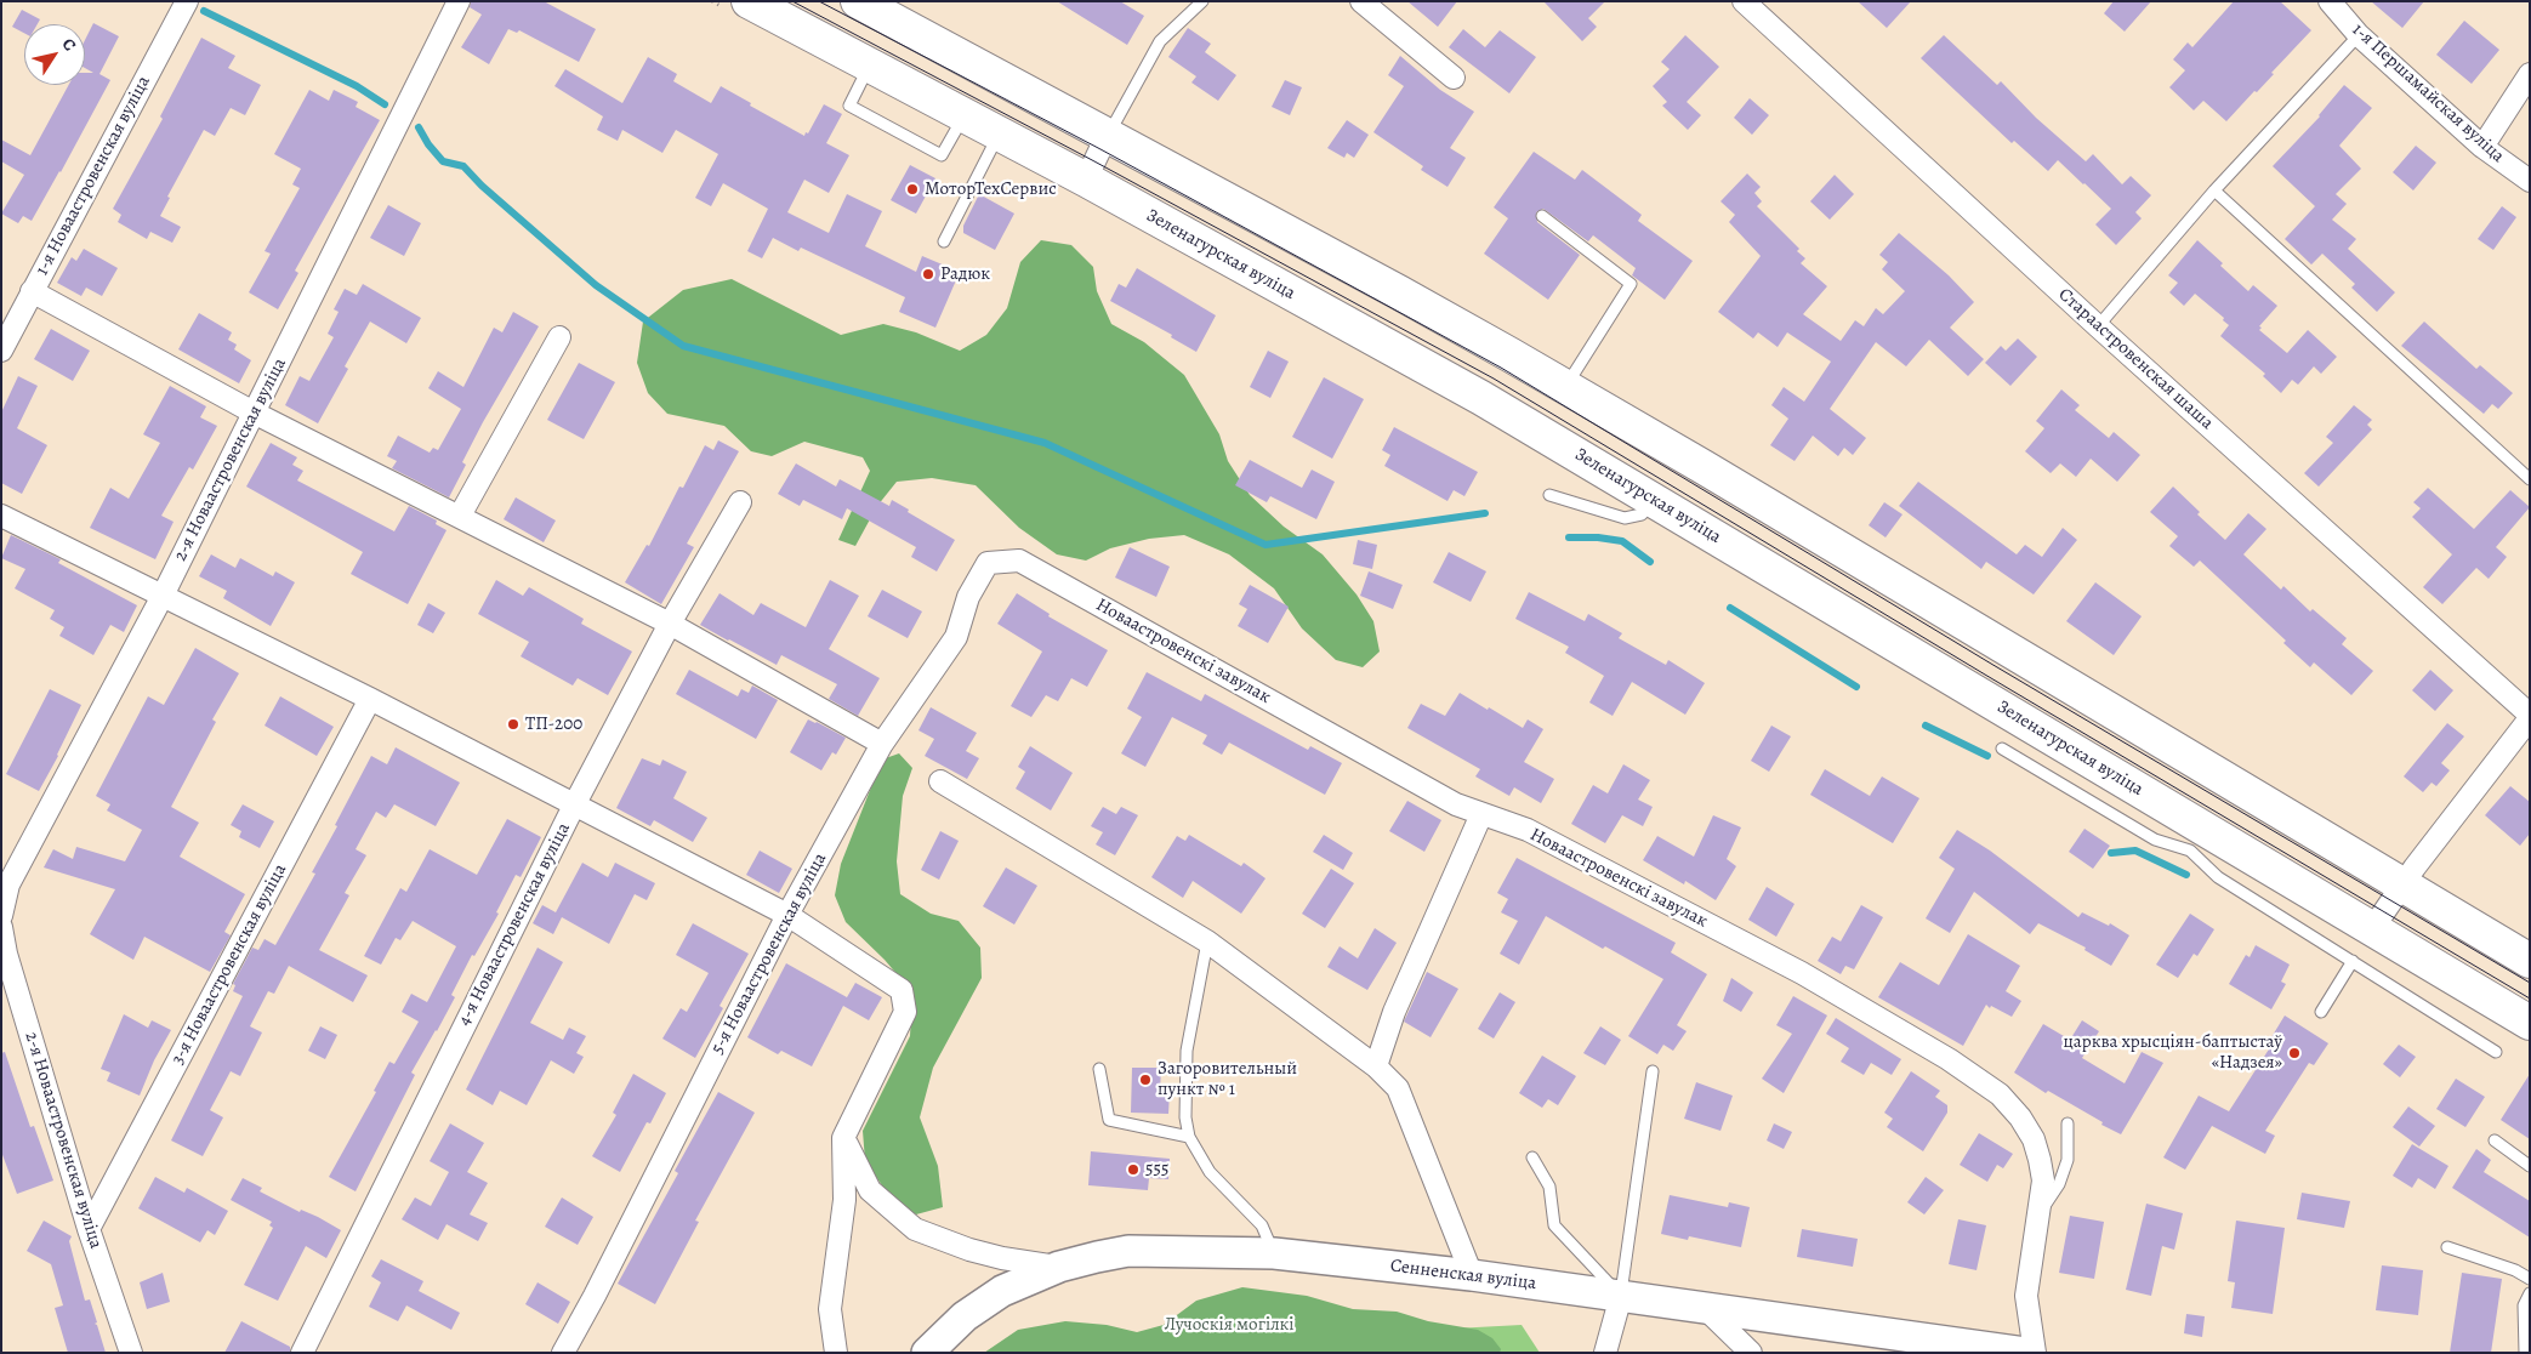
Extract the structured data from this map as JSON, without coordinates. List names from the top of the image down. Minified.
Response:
{"streets":{"main road":["Зеленагурская вуліца"],"street":["1-я Першамайская вуліца","1-я Новаастровенская вуліца","Стараастровенская шаша","2-я Новаастровенская вуліца","Новаастровенскі завулак","4-я Новаастровенская вуліца","5-я Новаастровенская вуліца","3-я Новаастровенская вуліца","Сенненская вуліца"]},"crossings":[["2-я Новаастровенская вуліца","3-я Новаастровенская вуліца"],["Новаастровенскі завулак","5-я Новаастровенская вуліца"]],"parks":["Лучоскія могілкі"],"places":["МоторТехСервис","Радюк","ТП-200","царква хрысціян-баптыстаў «Надзея»","Загоровительный пункт № 1","555"],"north":"top right"}
